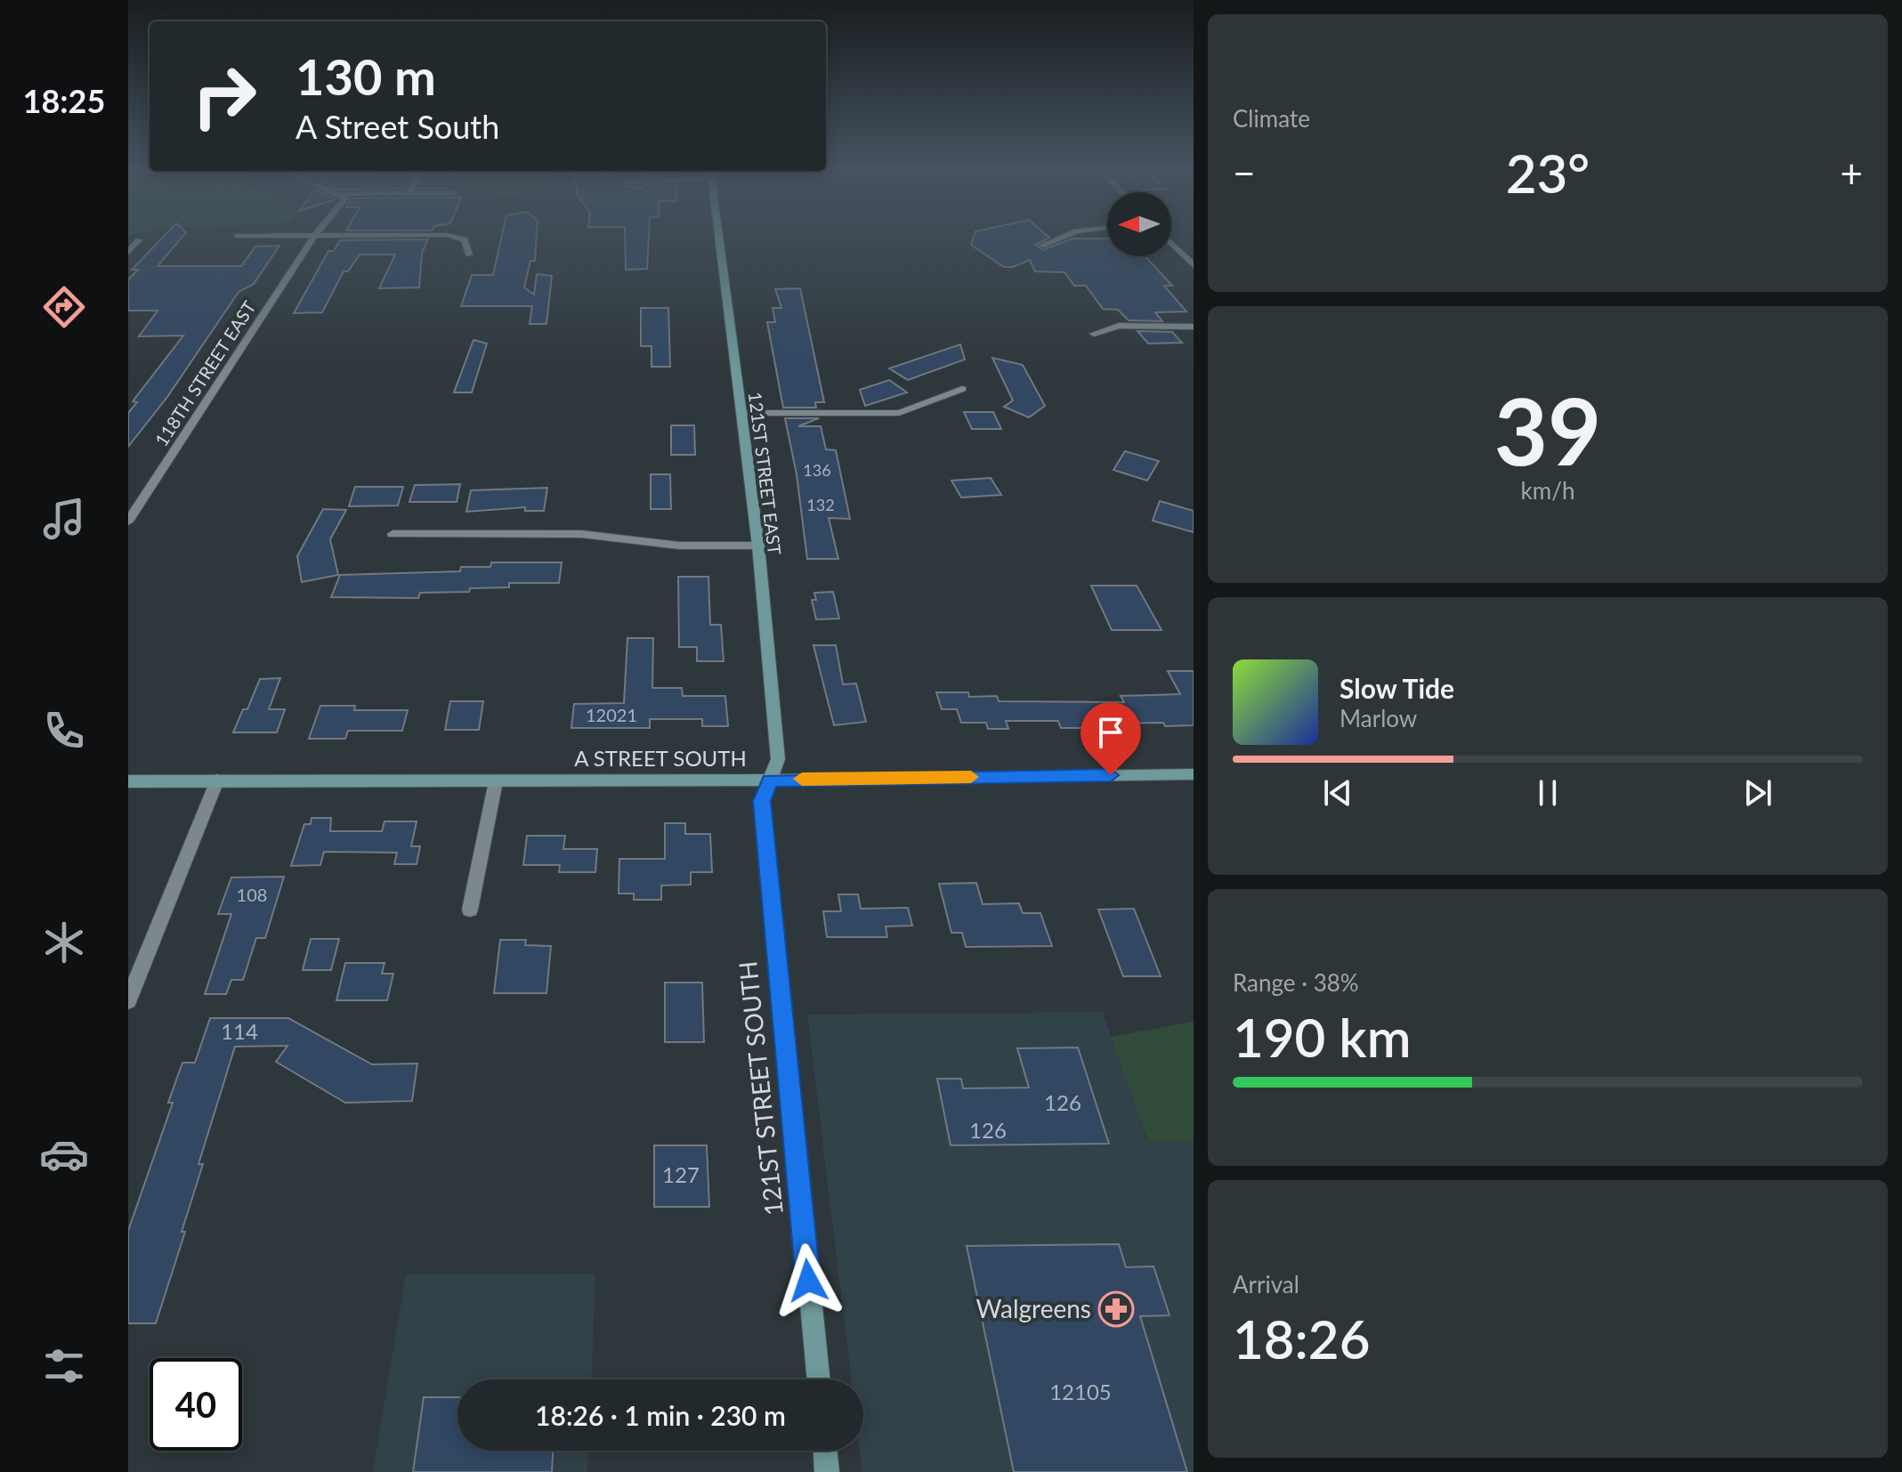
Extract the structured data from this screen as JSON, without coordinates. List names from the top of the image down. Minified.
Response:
{"streets":{"street":["118TH STREET EAST","121ST STREET EAST","A STREET SOUTH","121ST STREET SOUTH"]},"crossings":[["121ST STREET EAST","A STREET SOUTH"],["121ST STREET EAST","121ST STREET SOUTH"],["A STREET SOUTH","121ST STREET SOUTH"]],"places":{"pharmacy":["Walgreens"]},"house_numbers":["136","132","12021","108","114","126","126","127","12105"],"north":"left","page":{"tabs":"18:25","tile":["Climate",["39","km/h"],["Range · 38%","190 km"],["Arrival","18:26"]],"turn":["130 m","A Street South"],"heat":["−","23°","+"],"song":["Slow Tide","Marlow"],"limit":"40","trip":"18:26 · 1 min · 230 m"}}
